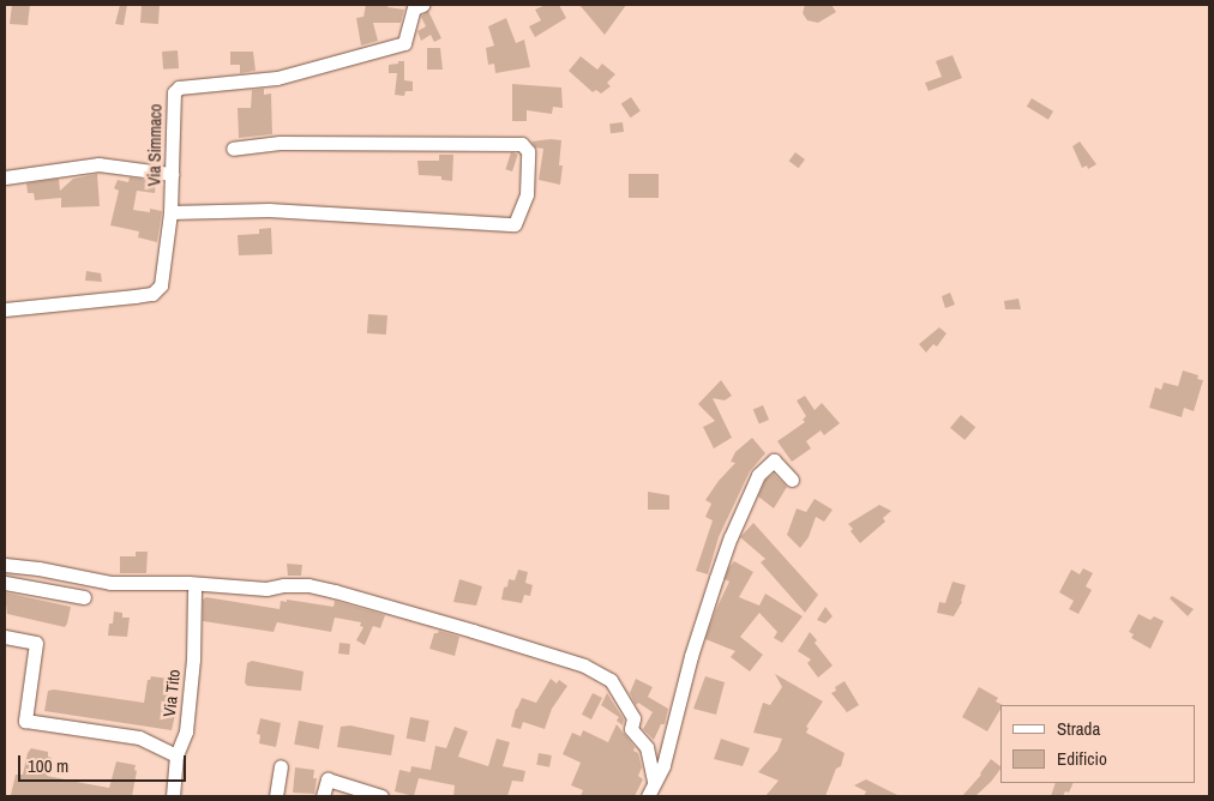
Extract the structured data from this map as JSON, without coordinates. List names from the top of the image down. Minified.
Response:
{"streets":{"street":["Via Simmaco","Via Tito"]},"legend":["Strada","Edificio"],"scale_bar":"100 m"}
